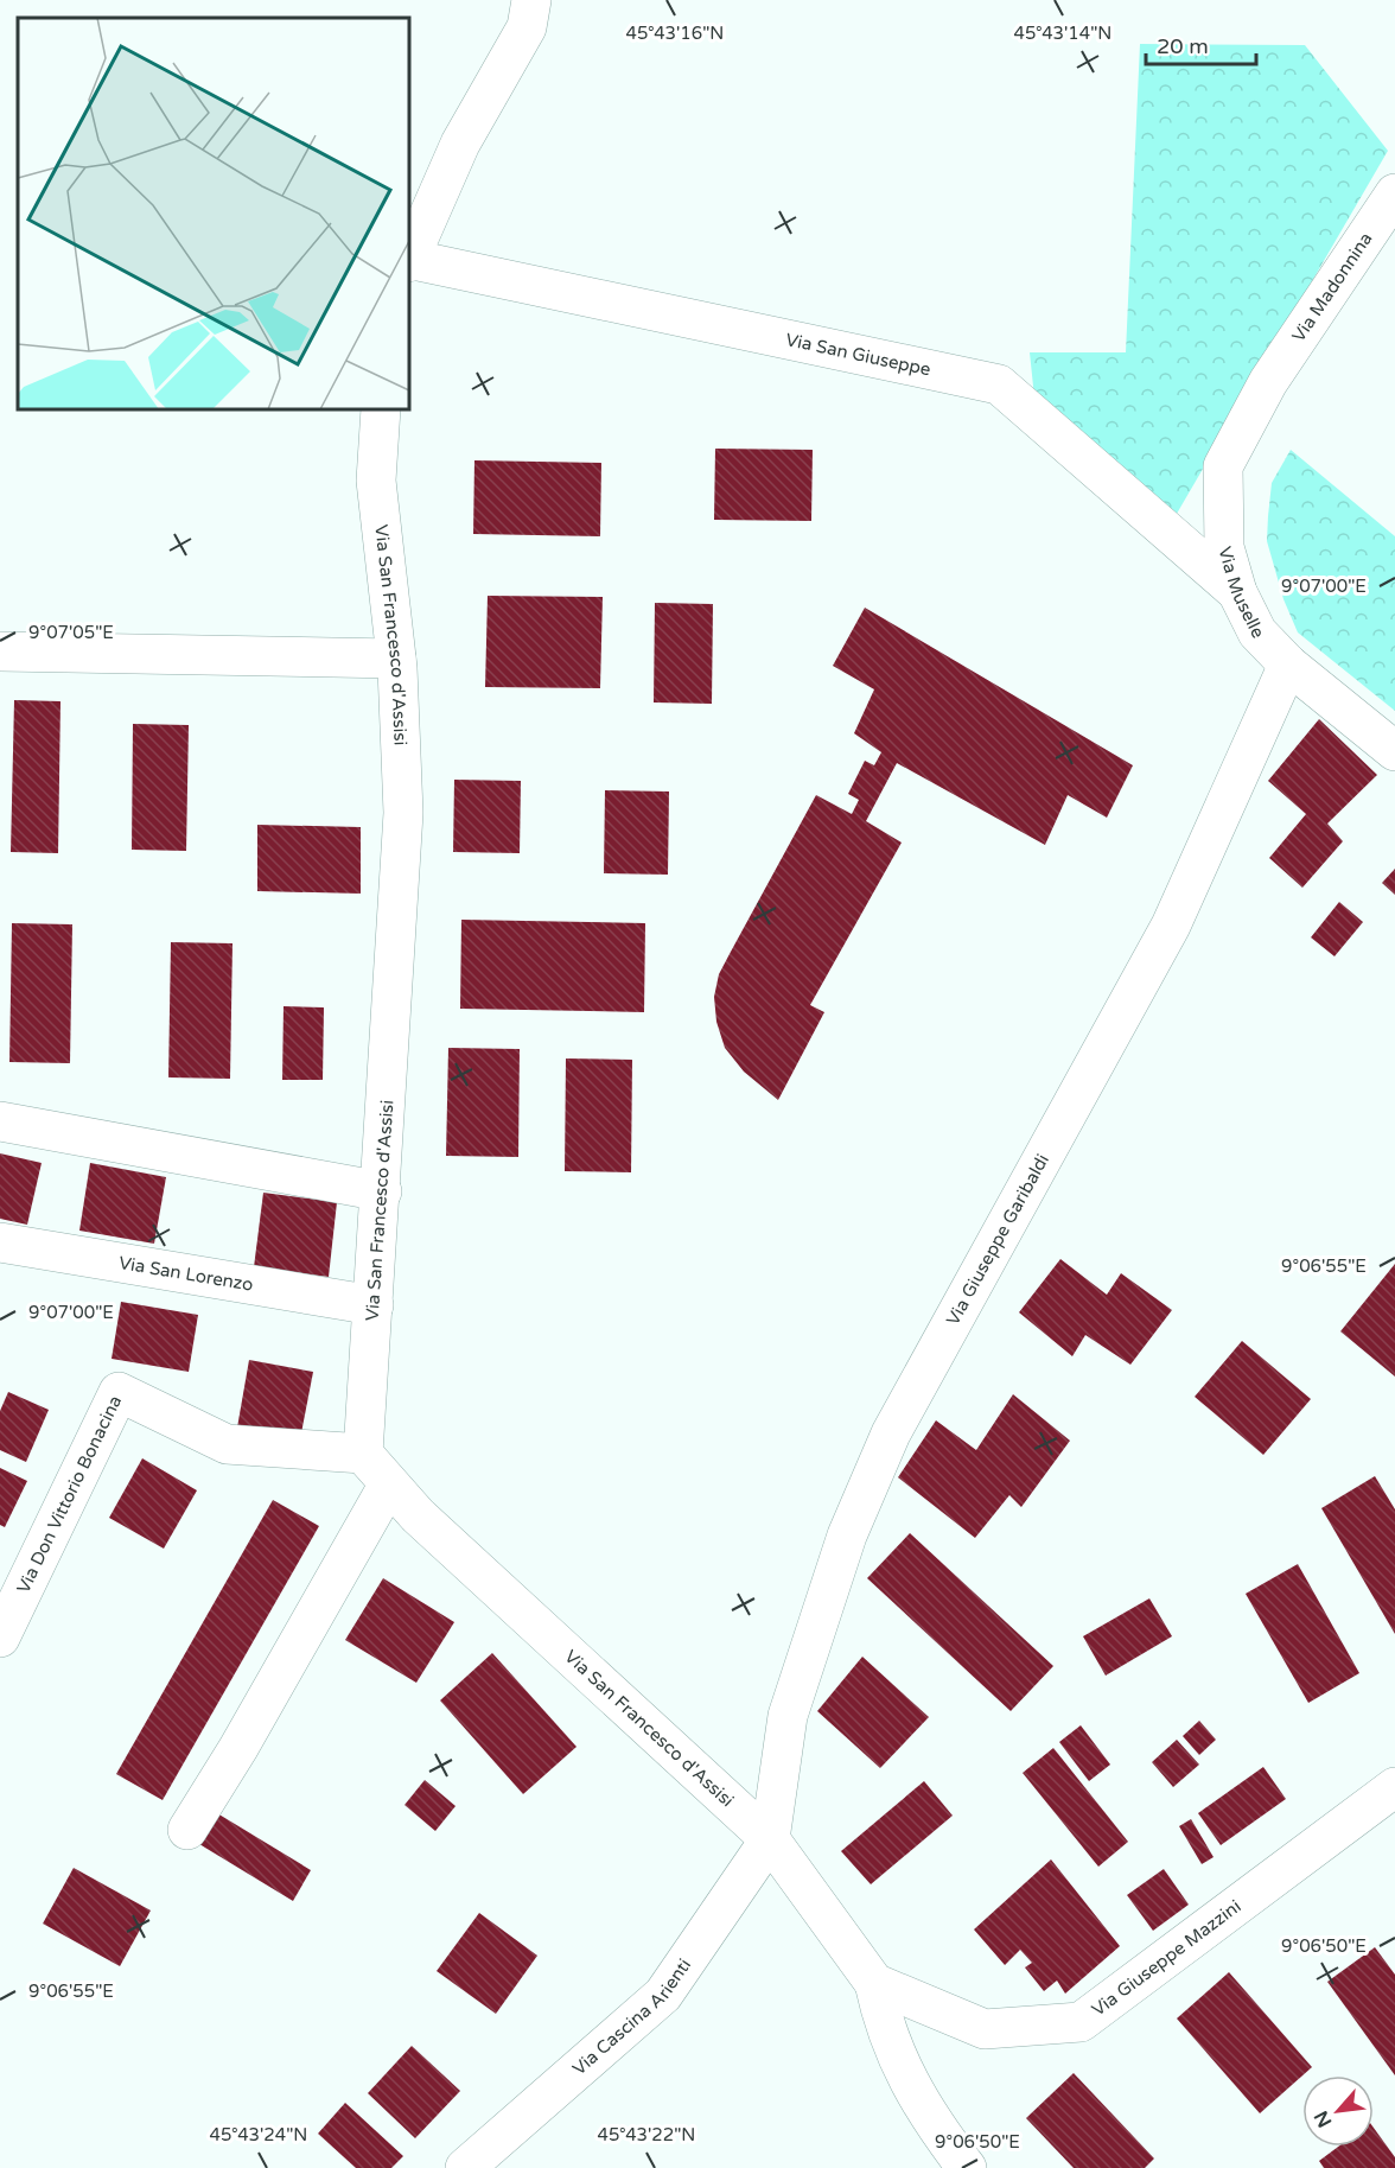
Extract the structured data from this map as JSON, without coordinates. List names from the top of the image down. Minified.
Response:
{"streets":{"street":["Via Madonnina","Via San Giuseppe","Via Muselle","Via San Francesco d'Assisi","Via Giuseppe Garibaldi","Via San Lorenzo","Via Don Vittorio Bonacina","Via Giuseppe Mazzini","Via Cascina Arienti"]},"crossings":[["Via Madonnina","Via Muselle"],["Via San Giuseppe","Via Muselle"],["Via Muselle","Via Giuseppe Garibaldi"],["Via San Francesco d'Assisi","Via Giuseppe Garibaldi"],["Via San Francesco d'Assisi","Via San Lorenzo"],["Via San Francesco d'Assisi","Via Don Vittorio Bonacina"],["Via San Francesco d'Assisi","Via Cascina Arienti"],["Via Giuseppe Garibaldi","Via Cascina Arienti"]],"scale_bar":"20 m","north":"bottom left","coordinates":["45°43'16\"N","45°43'14\"N","9°07'00\"E","9°07'05\"E","9°06'55\"E","9°06'50\"E","45°43'24\"N","45°43'22\"N"]}
